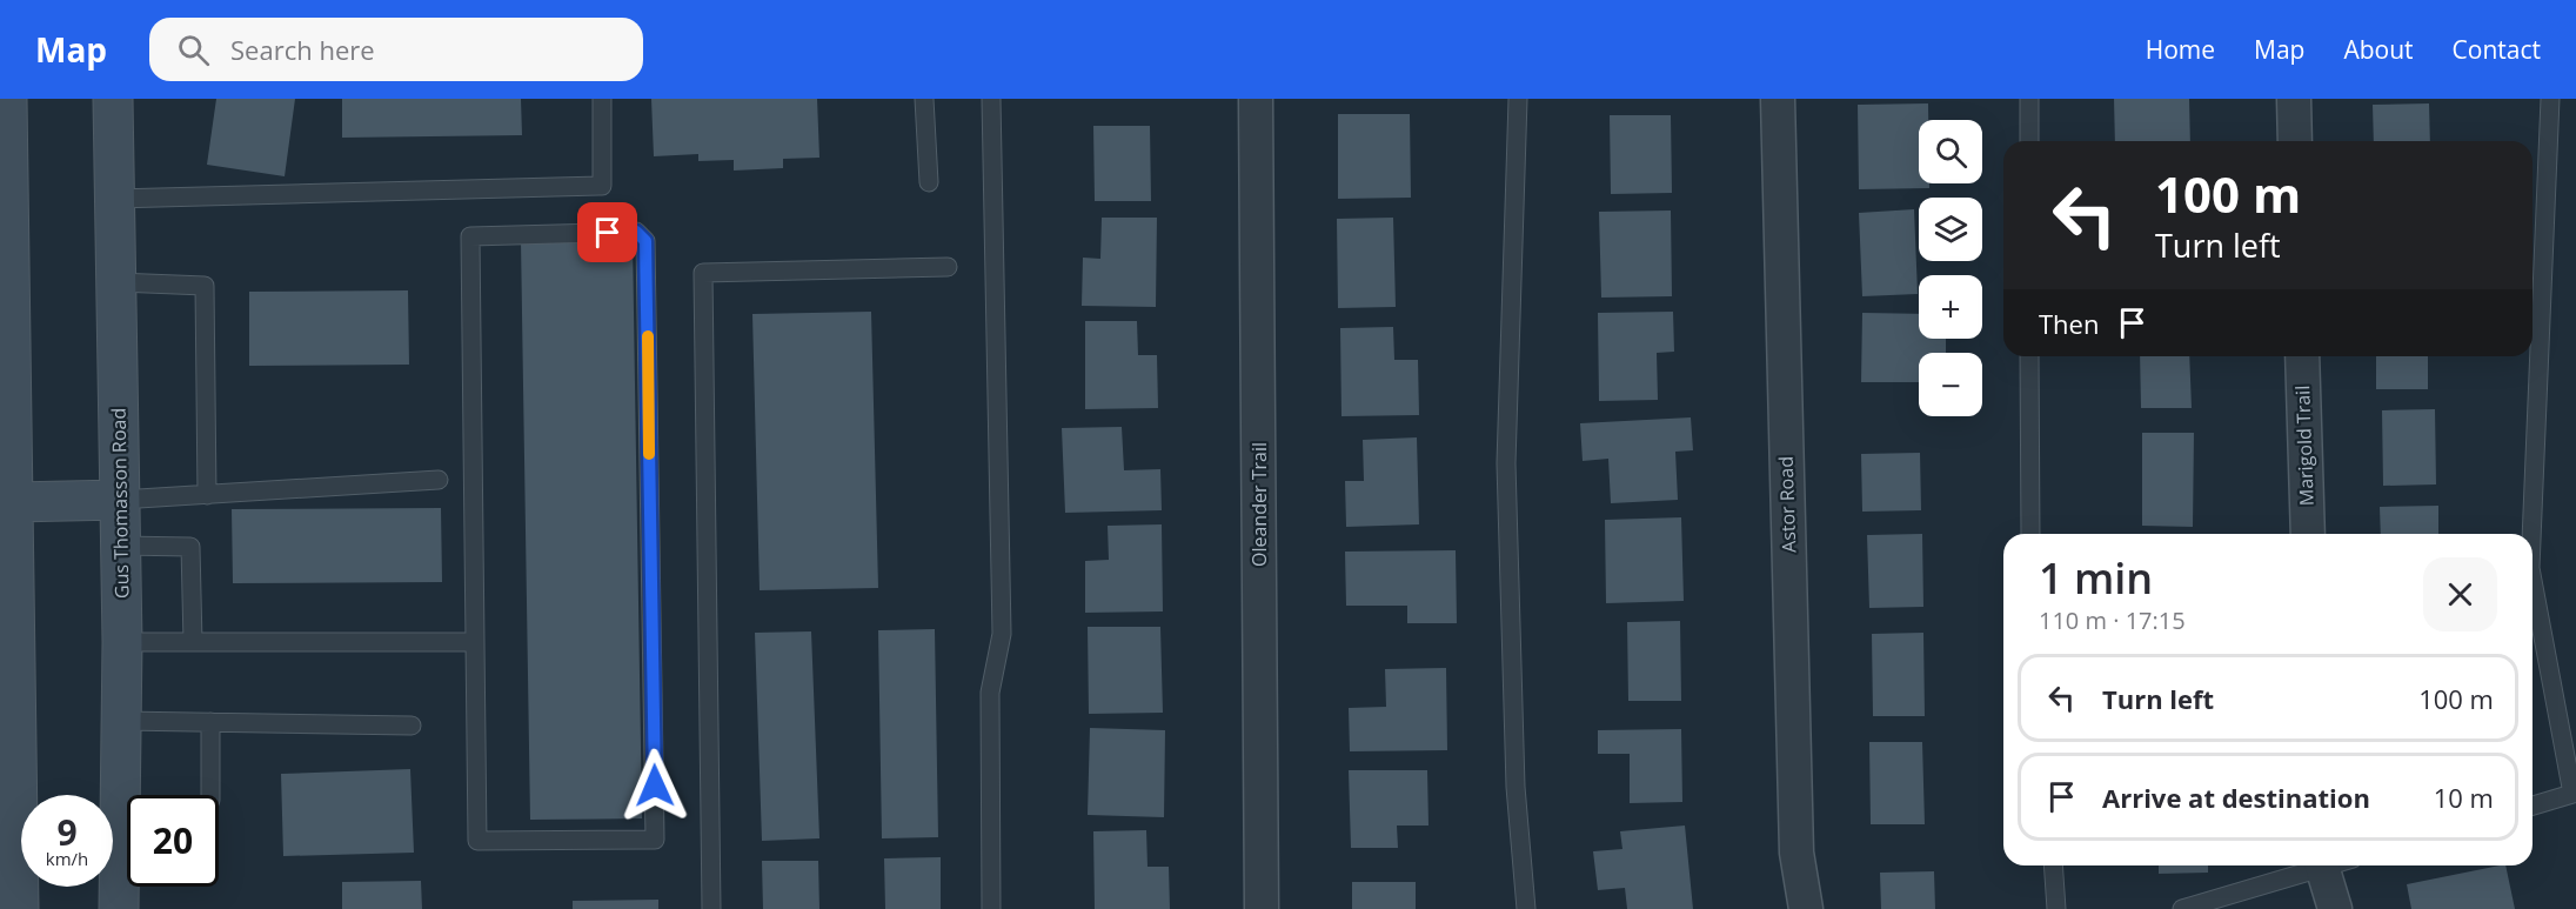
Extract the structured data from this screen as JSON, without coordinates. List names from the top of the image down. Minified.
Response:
{"streets":{"main road":["Gus Thomasson Road"],"street":["Marigold Trail","Oleander Trail","Astor Road"]},"page":{"header":"Map","search":"Search here","nav":["Home","Map","About","Contact"],"map_buttons":["+","−"],"turn":["100 m","Turn left"],"then":"Then","heading":["1 min","110 m · 17:15"],"list":[{"name":"Turn left","value":"100 m"},{"name":"Arrive at destination","value":"10 m"}],"speed":"9 km/h","limit":"20"}}
